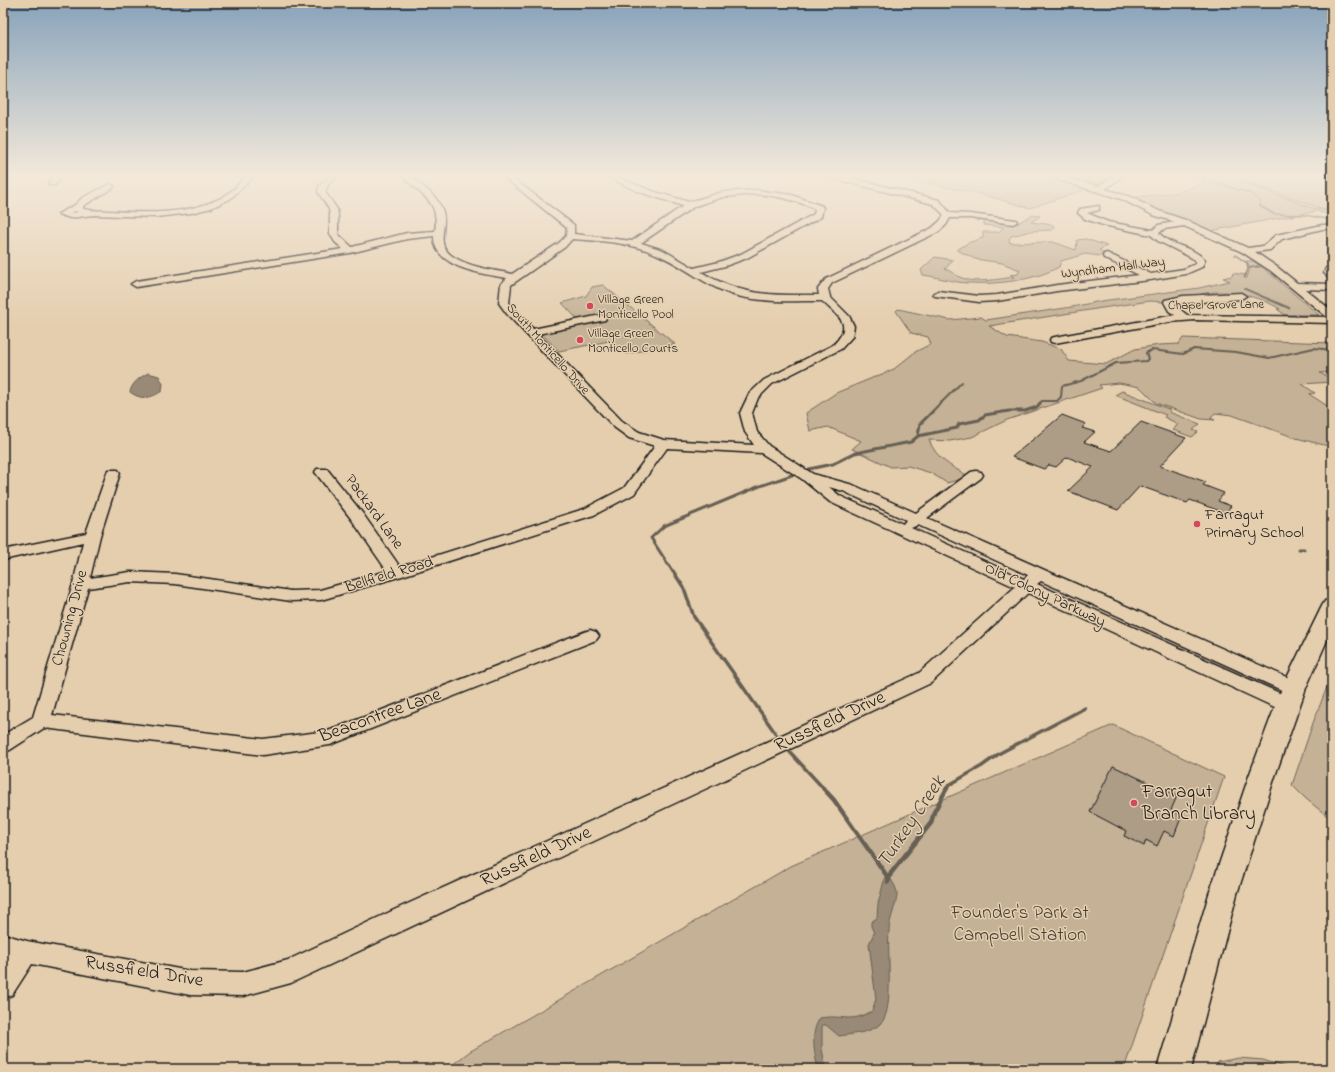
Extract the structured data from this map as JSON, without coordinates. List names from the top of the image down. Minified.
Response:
{"streets":{"street":["Wyndham Hall Way","Chapel Grove Lane","South Monticello Drive","Packard Lane","Bellfield Road","Old Colony Parkway","Chowning Drive","Beacontree Lane","Russfield Drive"]},"crossings":[["South Monticello Drive","Bellfield Road"],["South Monticello Drive","Old Colony Parkway"],["Packard Lane","Bellfield Road"],["Bellfield Road","Chowning Drive"],["Old Colony Parkway","Russfield Drive"],["Chowning Drive","Beacontree Lane"]],"water":["Turkey Creek"],"parks":["Founder's Park at Campbell Station"],"places":["Village Green Monticello Pool","Village Green Monticello Courts","Farragut Primary School","Farragut Branch Library"]}
